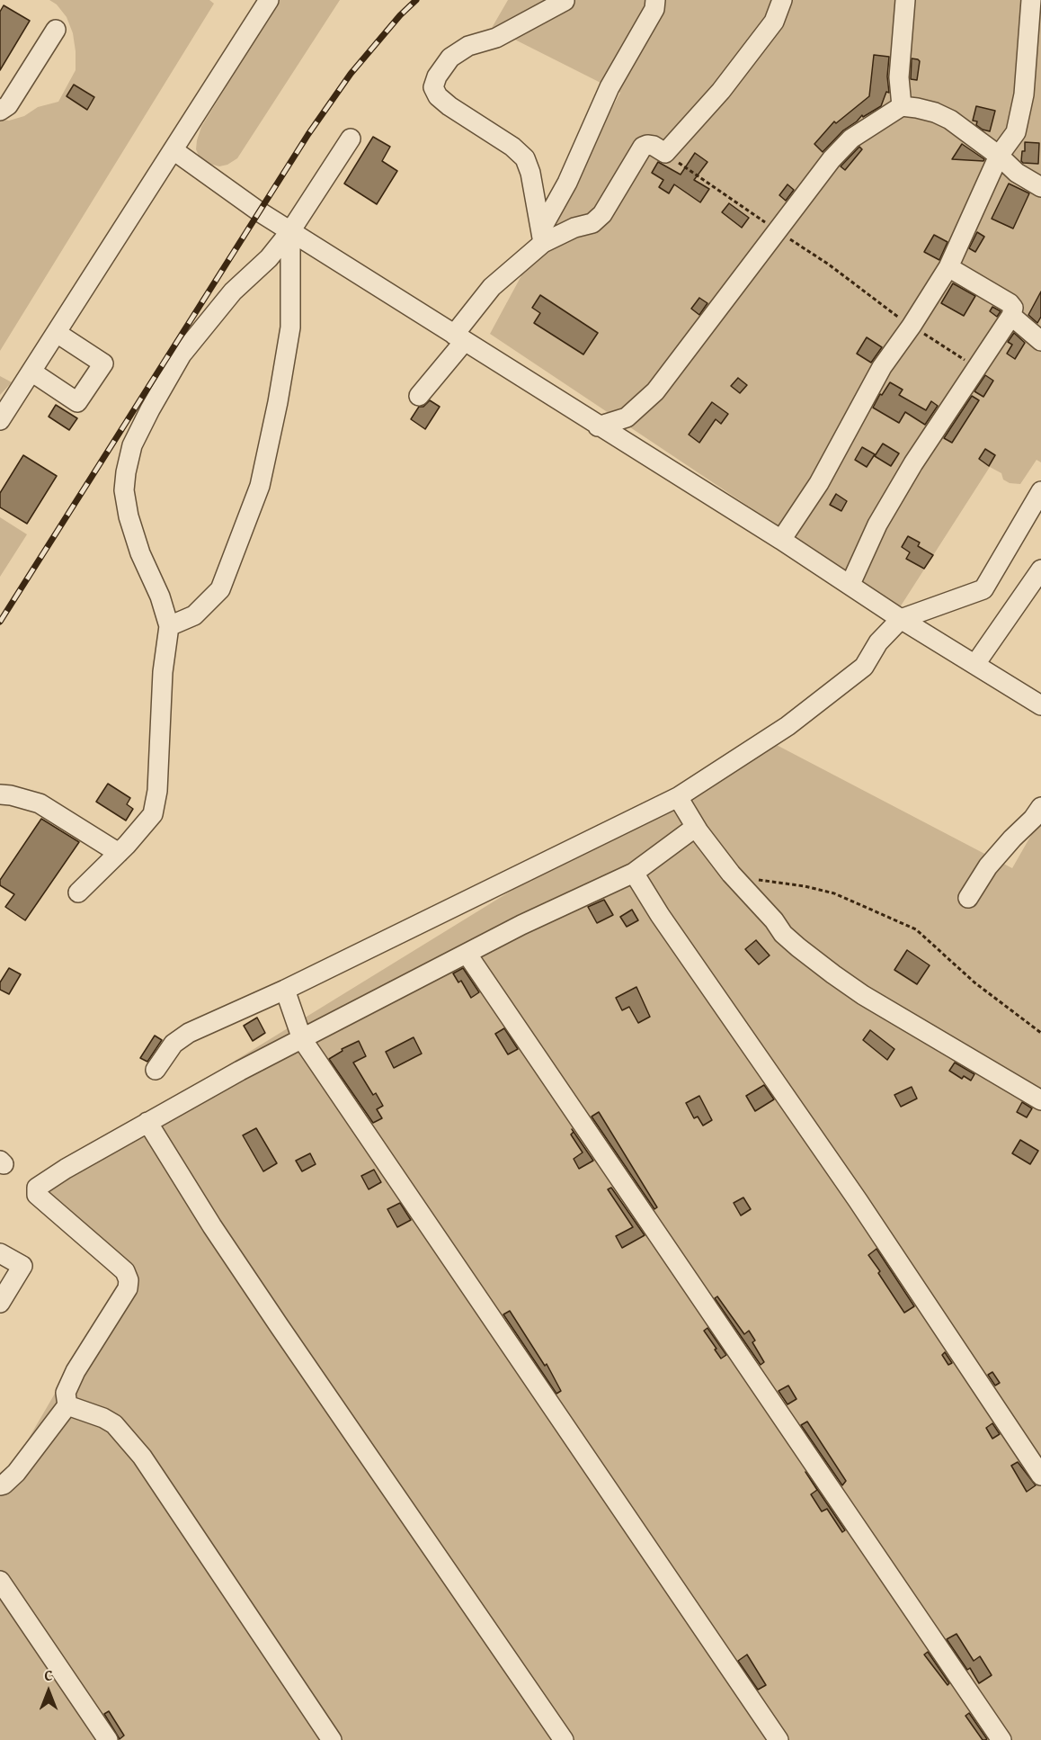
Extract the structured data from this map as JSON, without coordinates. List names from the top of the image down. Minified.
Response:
{"north":"top"}
